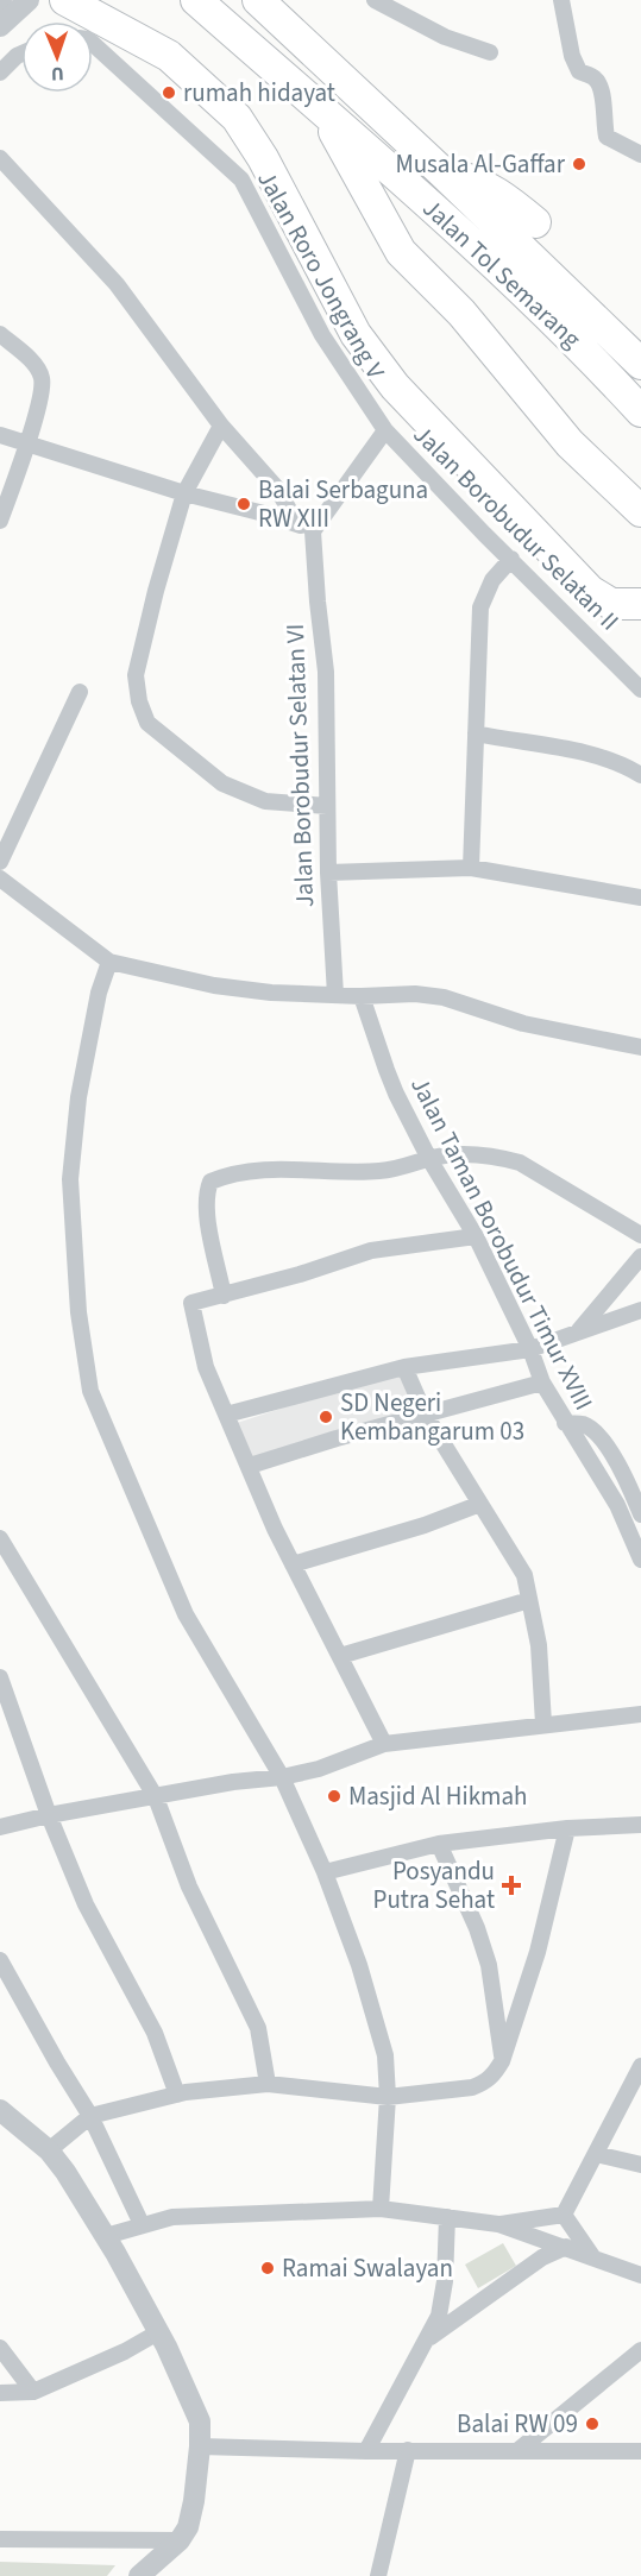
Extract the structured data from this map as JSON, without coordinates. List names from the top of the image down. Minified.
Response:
{"streets":{"highway":["Jalan Tol Semarang"],"street":["Jalan Roro Jongrang V","Jalan Borobudur Selatan II","Jalan Borobudur Selatan VI","Jalan Taman Borobudur Timur XVIII"]},"crossings":[["Jalan Roro Jongrang V","Jalan Borobudur Selatan II"]],"places":{"other":["rumah hidayat","Musala Al-Gaffar","Balai Serbaguna RW XIII","SD Negeri Kembangarum 03","Masjid Al Hikmah","Ramai Swalayan","Balai RW 09"],"health":["Posyandu Putra Sehat"]},"north":"bottom"}
